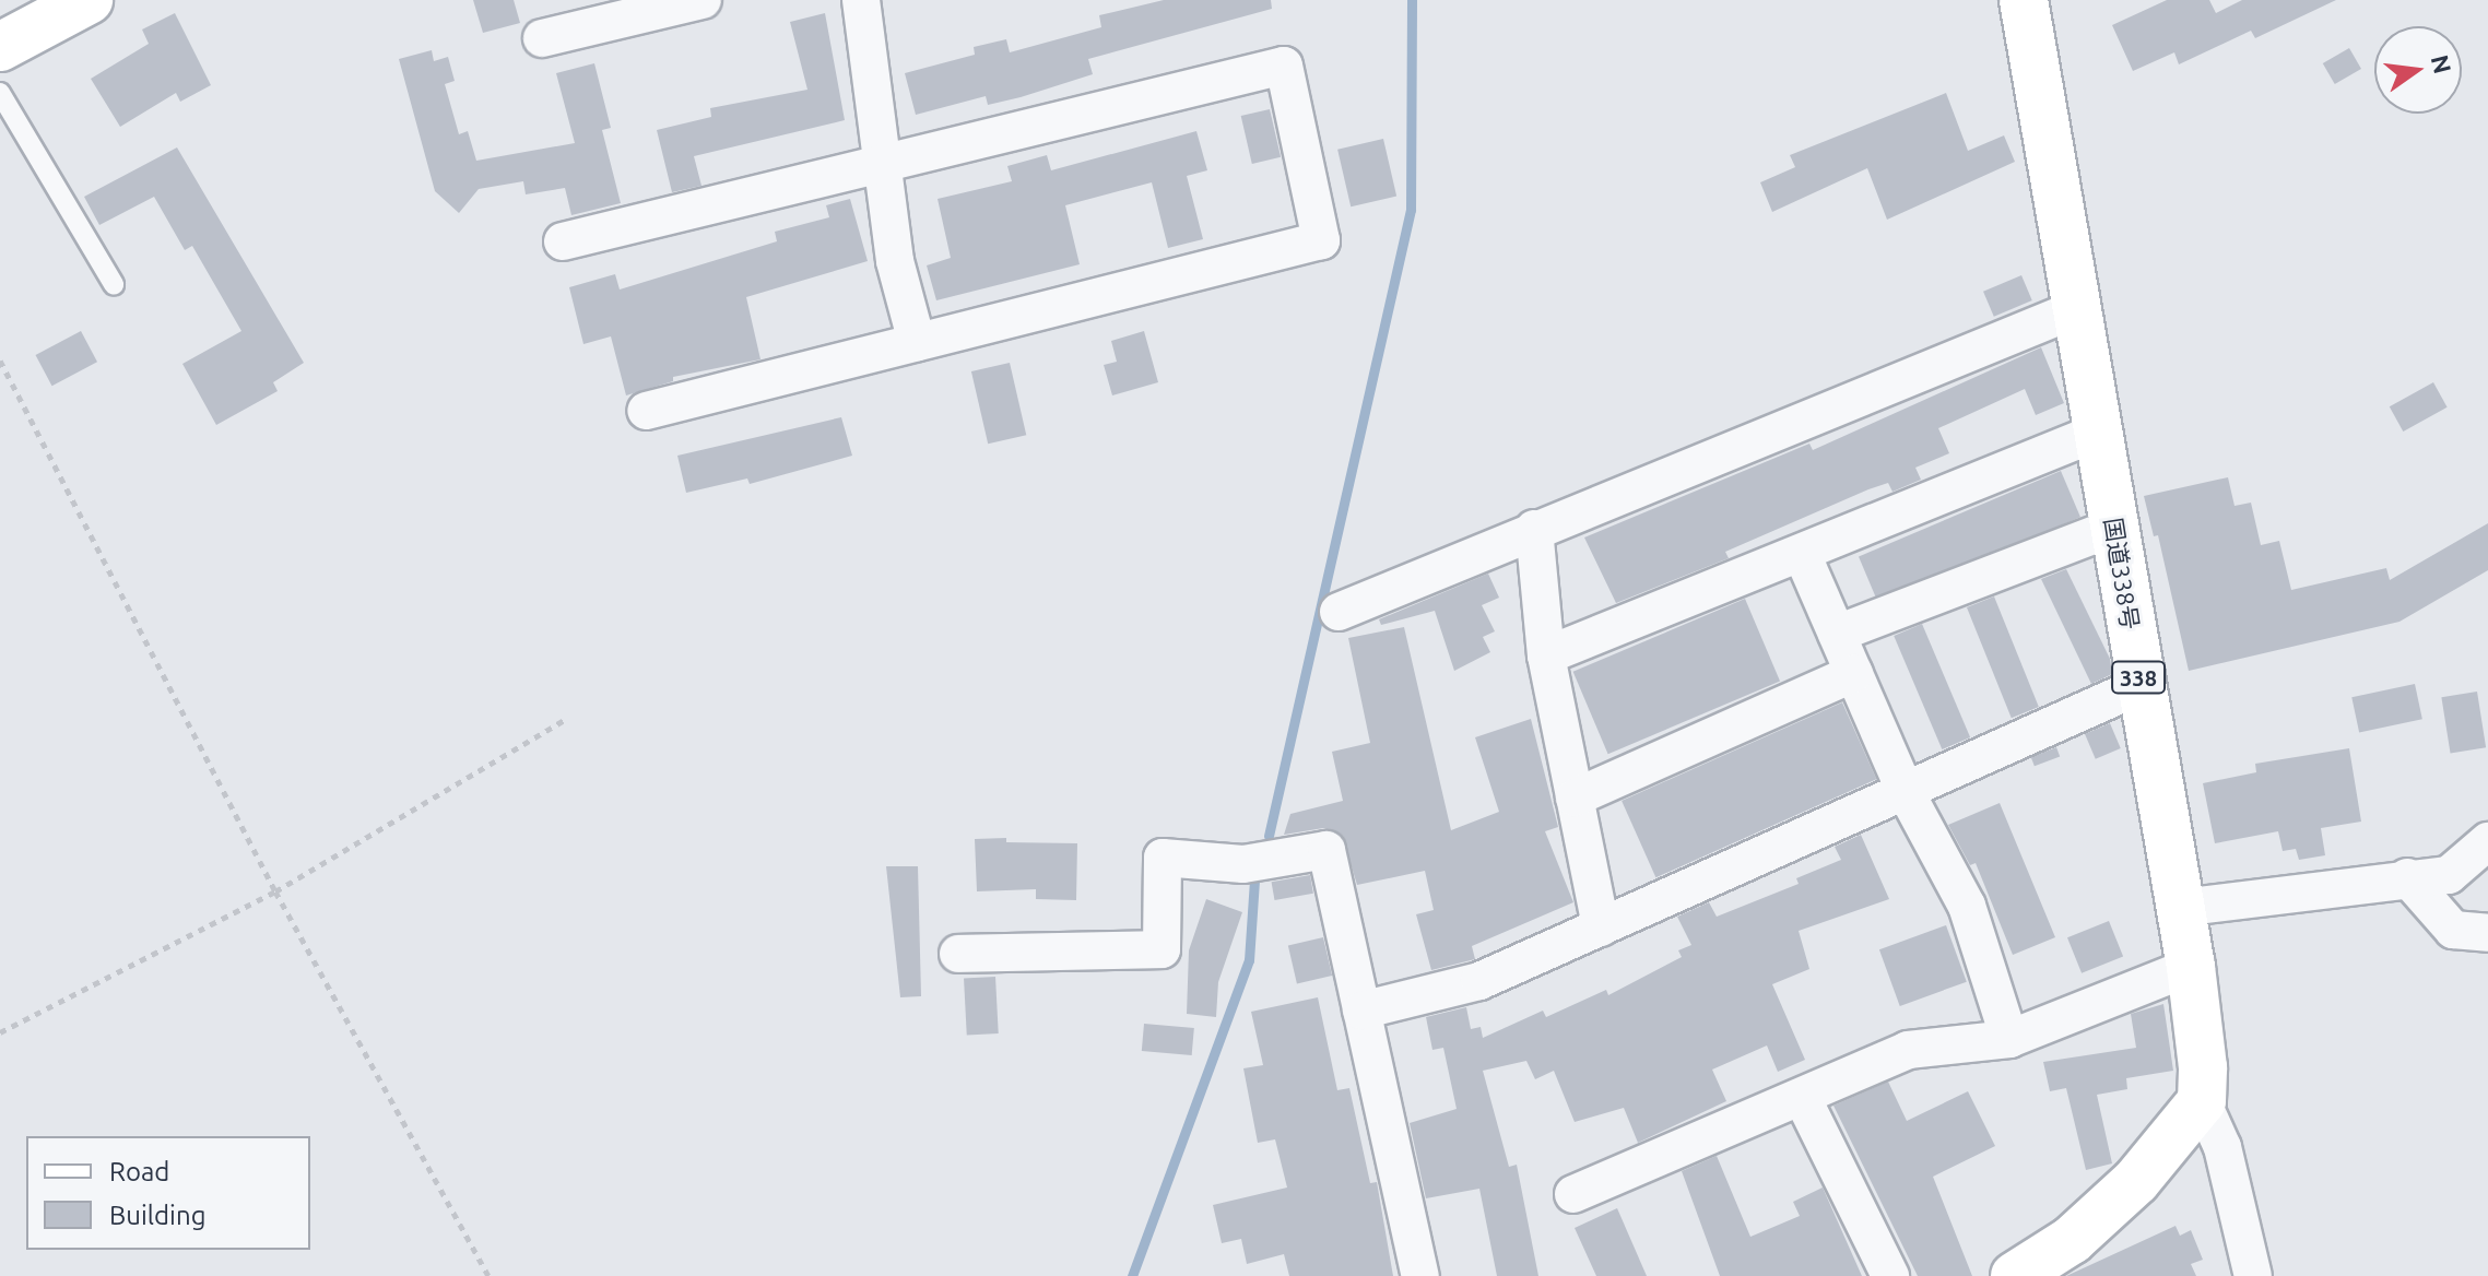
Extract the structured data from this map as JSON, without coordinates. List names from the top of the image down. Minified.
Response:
{"streets":{"main road":["国道338号","338"]},"legend":["Road","Building"],"north":"right"}
